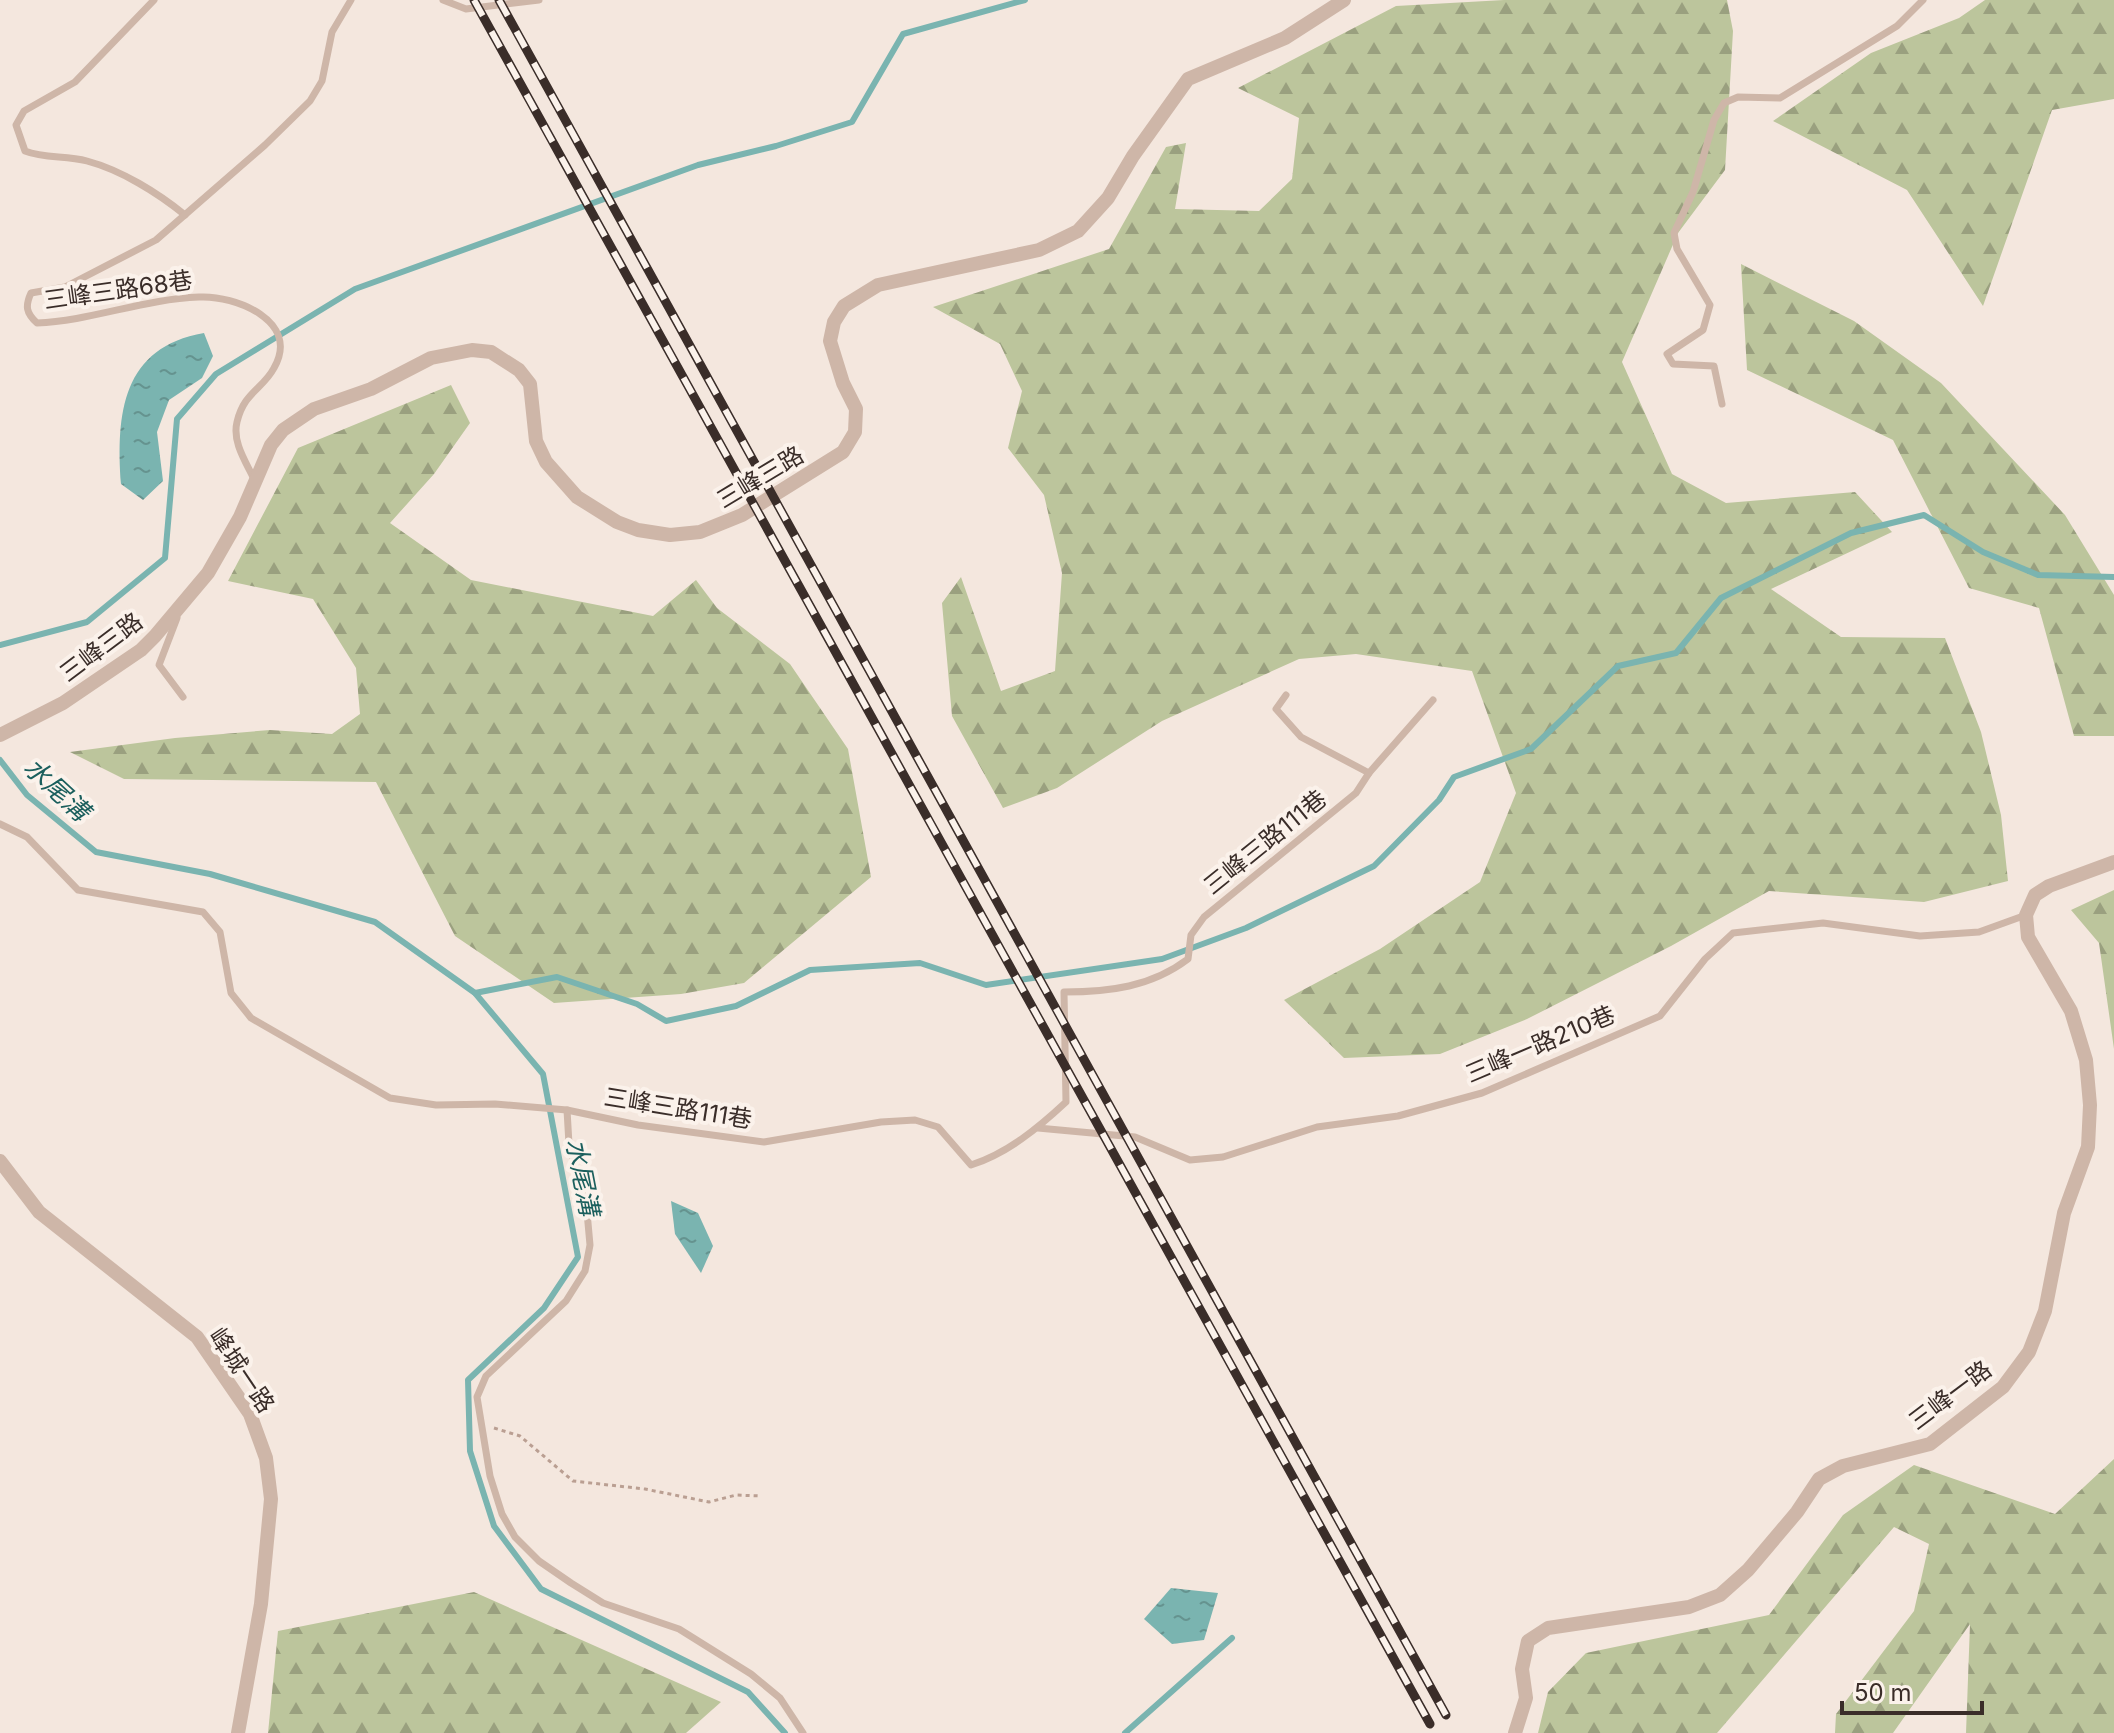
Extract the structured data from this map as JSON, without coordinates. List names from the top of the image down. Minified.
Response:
{"streets":{"street":["三峰三路","峰城一路","三峰一路"],"lane":["三峰三路68巷","三峰三路111巷","三峰一路210巷"]},"crossings":[["三峰三路68巷","三峰三路"],["三峰三路111巷","三峰一路210巷"],["三峰一路210巷","三峰一路"]],"water":["水尾溝"],"scale_bar":"50 m"}
